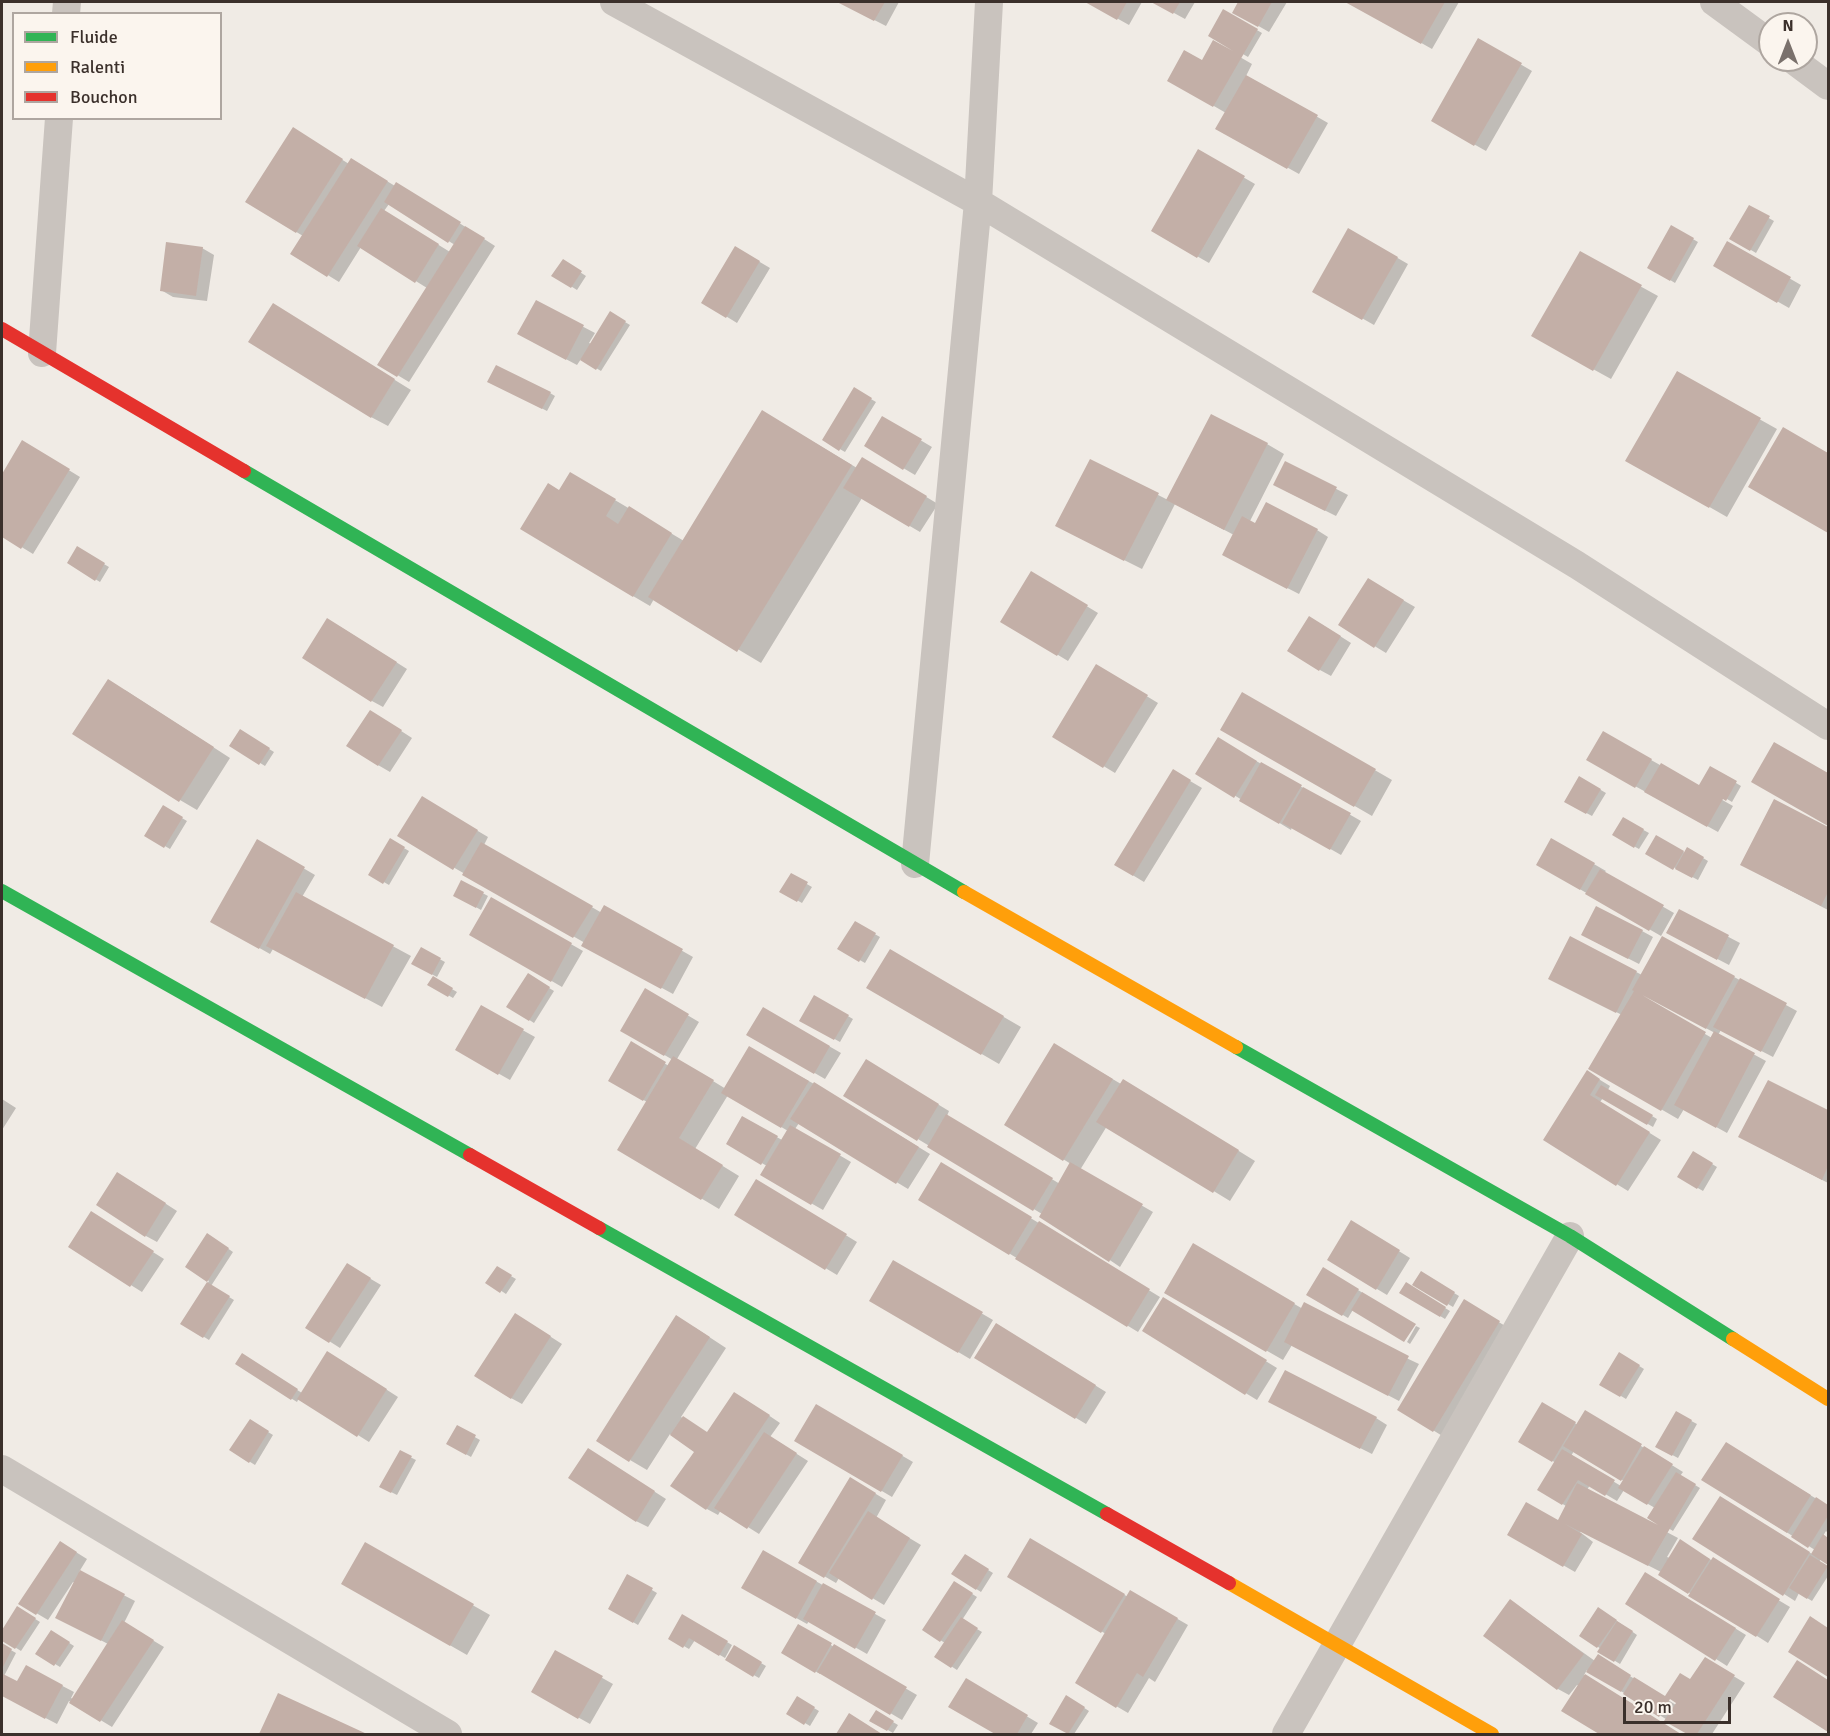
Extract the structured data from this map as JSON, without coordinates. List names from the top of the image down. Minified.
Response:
{"legend":["Fluide","Ralenti","Bouchon"],"scale_bar":"20 m","north":"top"}
